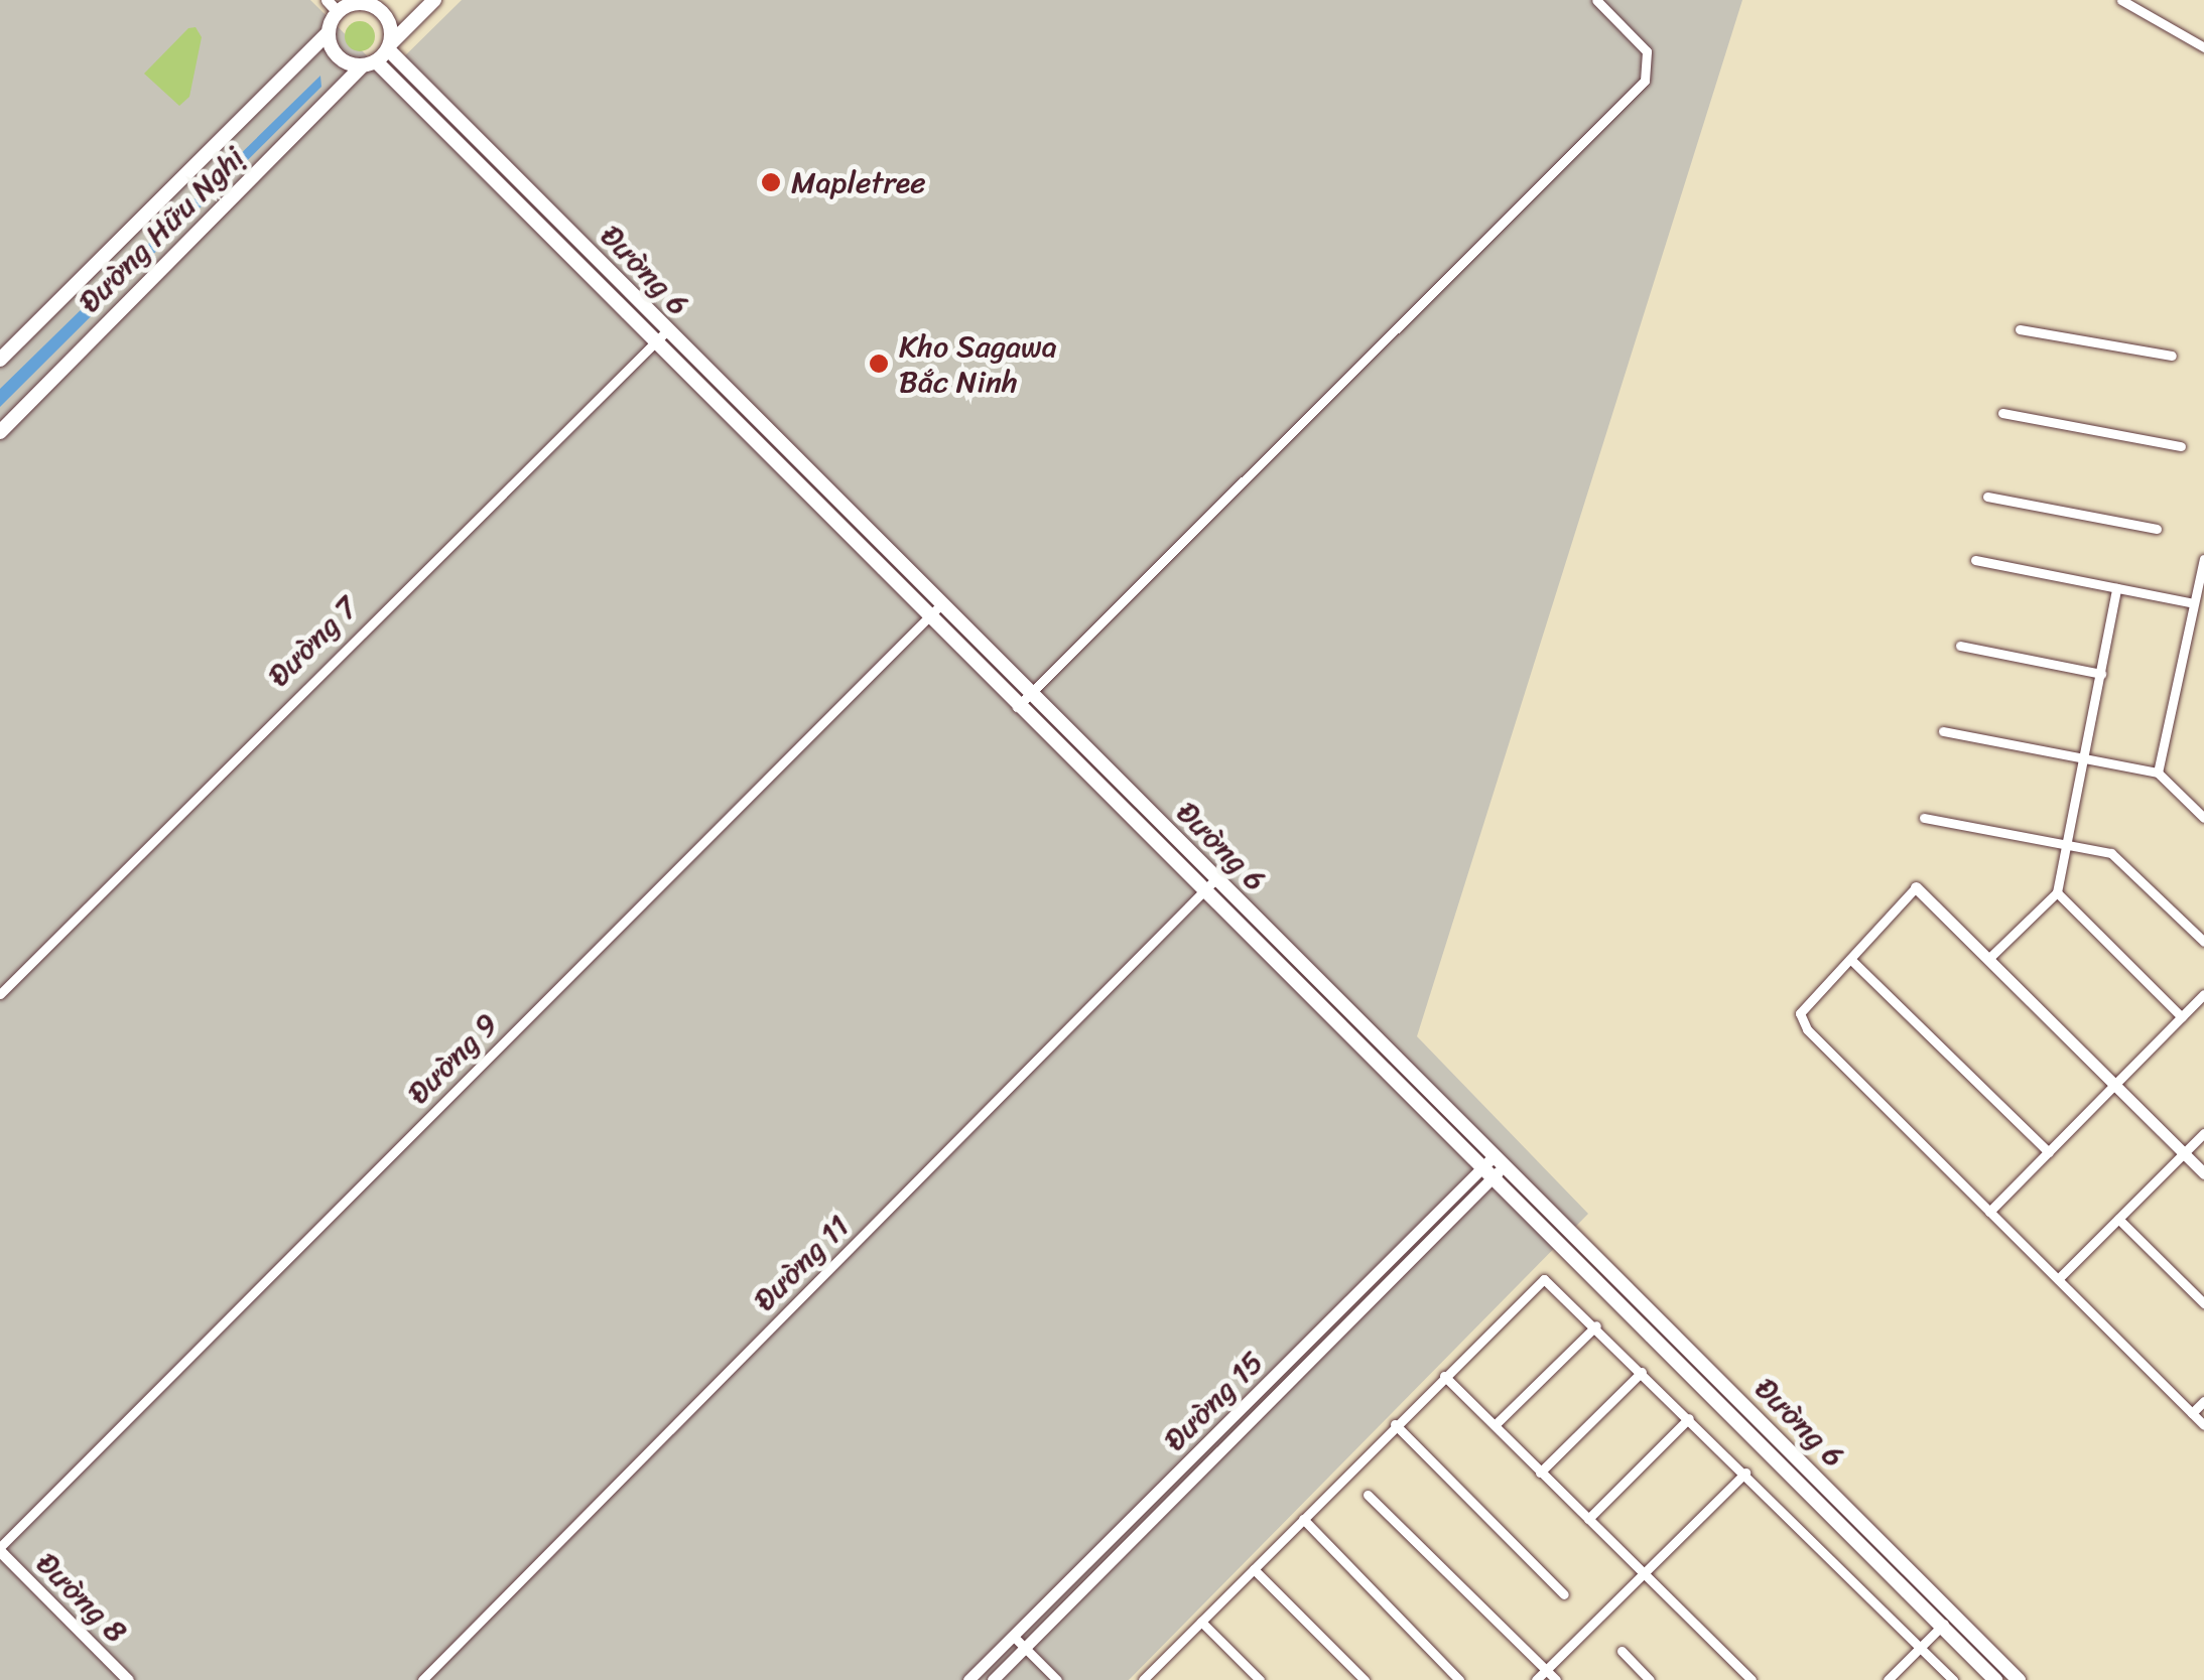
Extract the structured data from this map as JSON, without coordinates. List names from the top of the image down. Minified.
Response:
{"streets":{"main road":["Đường Hữu Nghị","Đường 6"],"street":["Đường 7","Đường 9","Đường 11","Đường 15","Đường 8"]},"crossings":[["Đường Hữu Nghị","Đường 6"],["Đường 6","Đường 7"],["Đường 6","Đường 9"],["Đường 6","Đường 11"],["Đường 6","Đường 15"],["Đường 9","Đường 8"]],"places":["Mapletree","Kho Sagawa Bắc Ninh"]}
